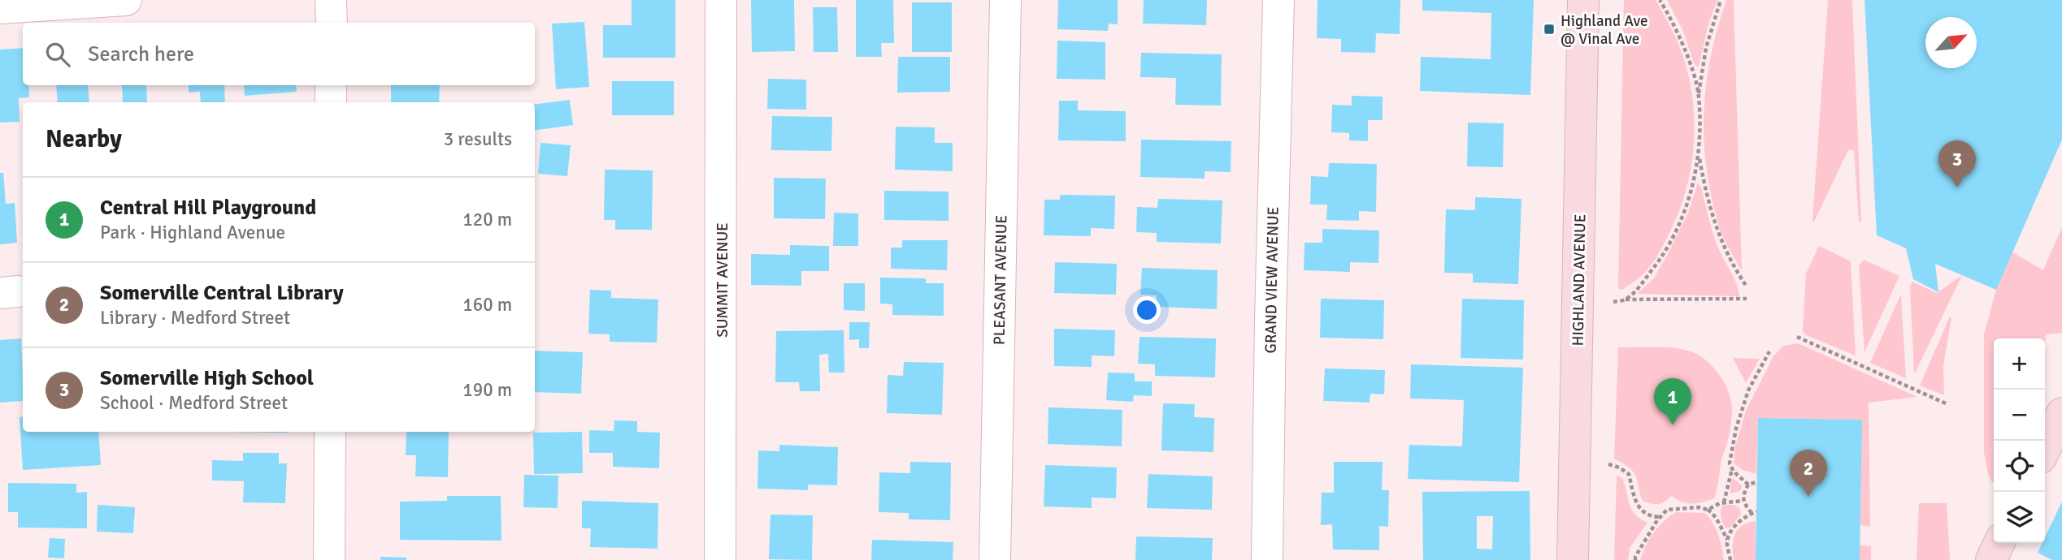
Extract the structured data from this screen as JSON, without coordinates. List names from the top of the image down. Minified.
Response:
{"streets":{"main road":["HIGHLAND AVENUE"],"street":["SUMMIT AVENUE","PLEASANT AVENUE","GRAND VIEW AVENUE"]},"places":{"transit":["Highland Ave @ Vinal Ave"]},"north":"top right","page":{"search":"Search here","heading":["Nearby","3 results"],"pins":["3","1","2"],"list":[{"mark":"1","name":"Central Hill Playground","note":"Park · Highland Avenue","value":"120 m"},{"mark":"2","name":"Somerville Central Library","note":"Library · Medford Street","value":"160 m"},{"mark":"3","name":"Somerville High School","note":"School · Medford Street","value":"190 m"}],"map_buttons":["+","−"]}}
